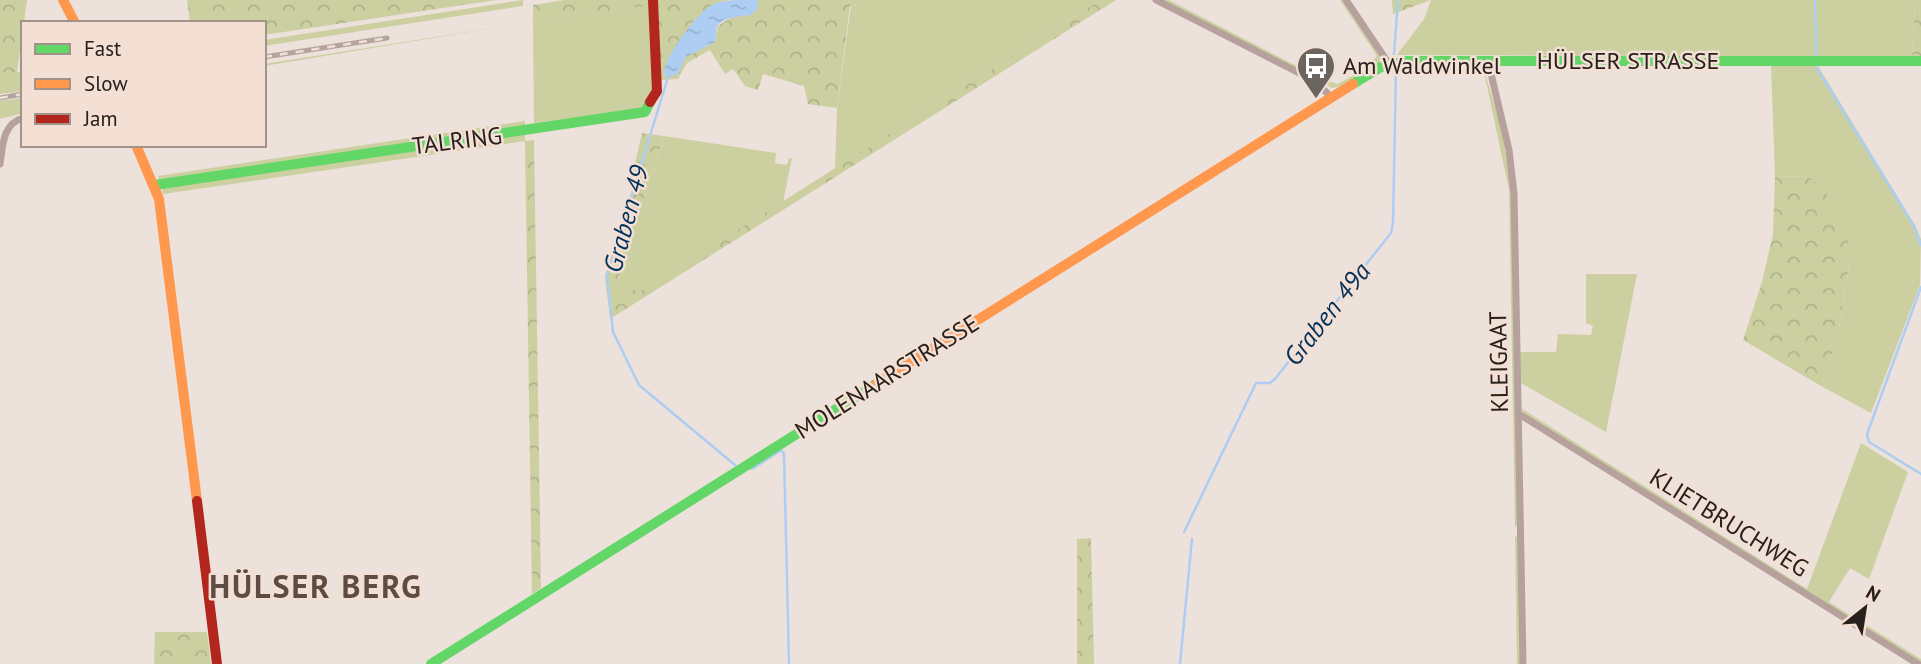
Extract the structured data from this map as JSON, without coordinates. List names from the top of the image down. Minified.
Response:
{"streets":{"street":["HÜLSER STRASSE","TALRING","KLEIGAAT","MOLENAARSTRASSE","KLIETBRUCHWEG"]},"crossings":[["HÜLSER STRASSE","KLEIGAAT"],["HÜLSER STRASSE","MOLENAARSTRASSE"],["KLEIGAAT","KLIETBRUCHWEG"]],"districts":["HÜLSER BERG"],"water":["Graben 49","Graben 49a"],"places":{"bus stop":["Am Waldwinkel"]},"legend":["Fast","Slow","Jam"],"north":"top right"}
